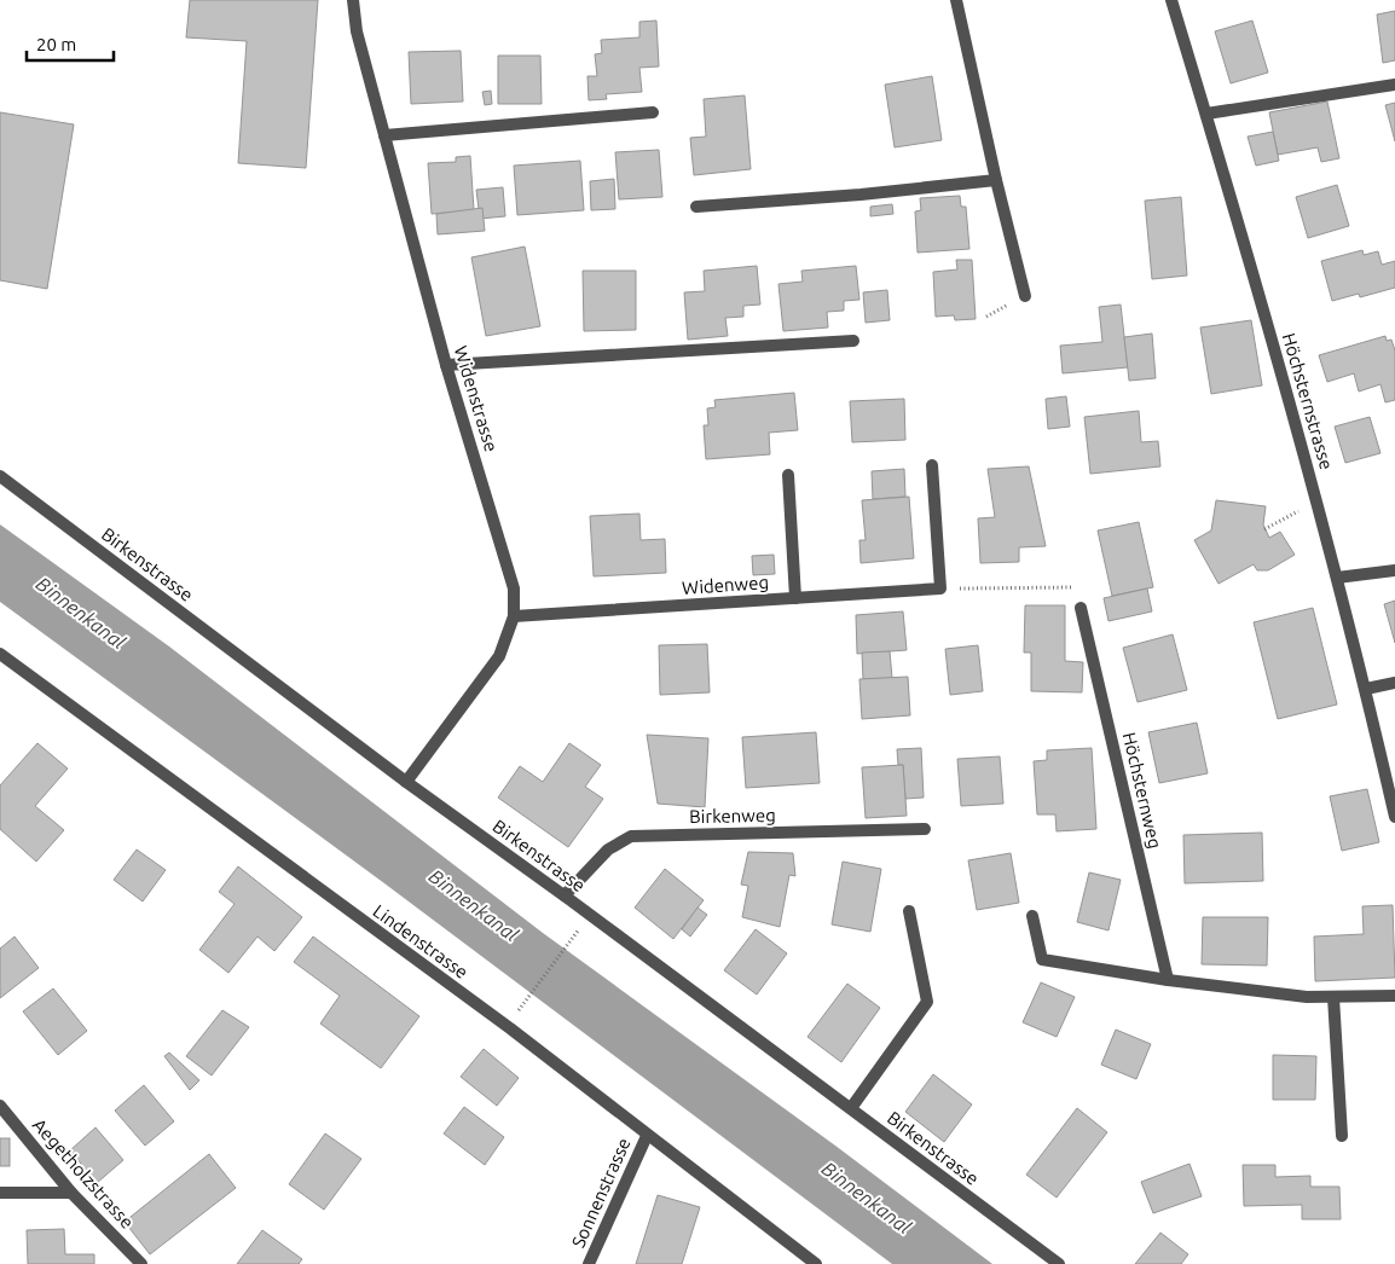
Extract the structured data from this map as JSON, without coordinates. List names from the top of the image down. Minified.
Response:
{"streets":{"street":["Widenstrasse","Höchsternstrasse","Birkenstrasse","Widenweg","Höchsternweg","Birkenweg","Lindenstrasse","Aegetholzstrasse","Sonnenstrasse"]},"crossings":[["Widenstrasse","Birkenstrasse"],["Widenstrasse","Widenweg"],["Birkenstrasse","Birkenweg"],["Lindenstrasse","Sonnenstrasse"]],"water":["Binnenkanal"],"scale_bar":"20 m"}
